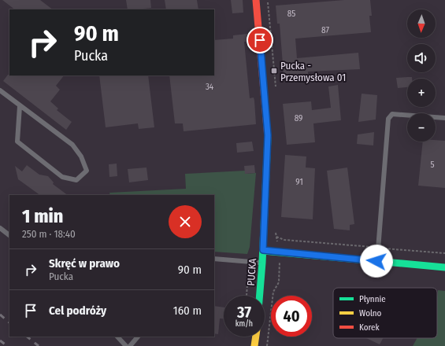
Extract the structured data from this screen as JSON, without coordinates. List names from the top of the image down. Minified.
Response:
{"streets":{"street":["PUCKA"]},"places":{"transit":["Pucka - Przemysłowa 01"]},"house_numbers":["85","87","34","89","5","91"],"legend":["Płynnie","Wolno","Korek"],"north":"bottom","page":{"map_buttons":["+","−"],"turn":["90 m","Pucka"],"heading":["1 min","250 m · 18:40"],"list":[{"name":"Skręć w prawo","note":"Pucka","value":"90 m"},{"name":"Cel podróży","value":"160 m"}],"speed":"37 km/h","limit":"40"}}
